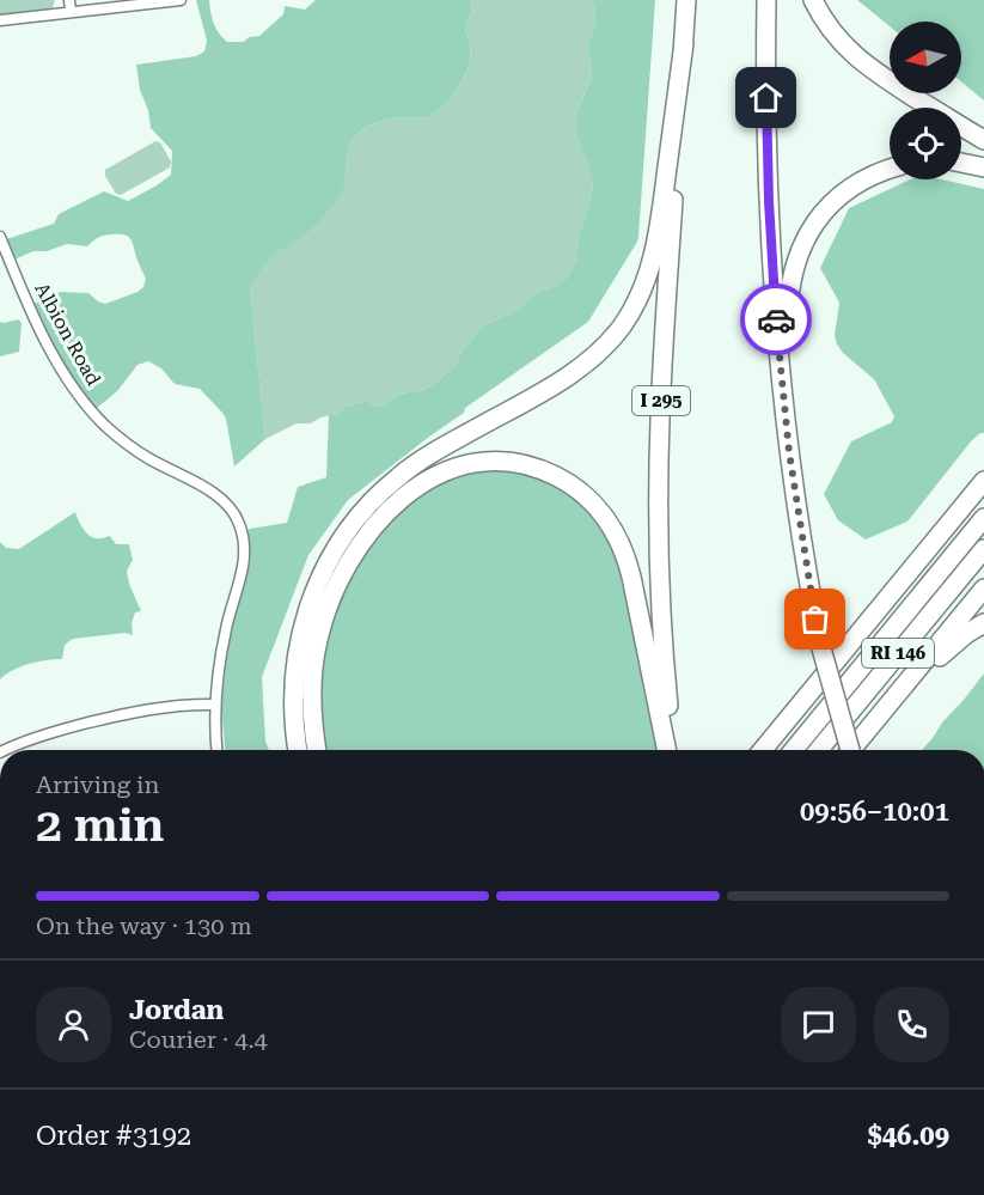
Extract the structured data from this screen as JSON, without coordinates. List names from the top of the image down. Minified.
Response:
{"streets":{"highway":["I 295","RI 146"],"street":["Albion Road"]},"north":"left","page":{"heading":["2 min","Arriving in","09:56–10:01"],"panel":["Jordan","Courier · 4.4","Order #3192","$46.09"],"bar":"On the way · 130 m"}}
